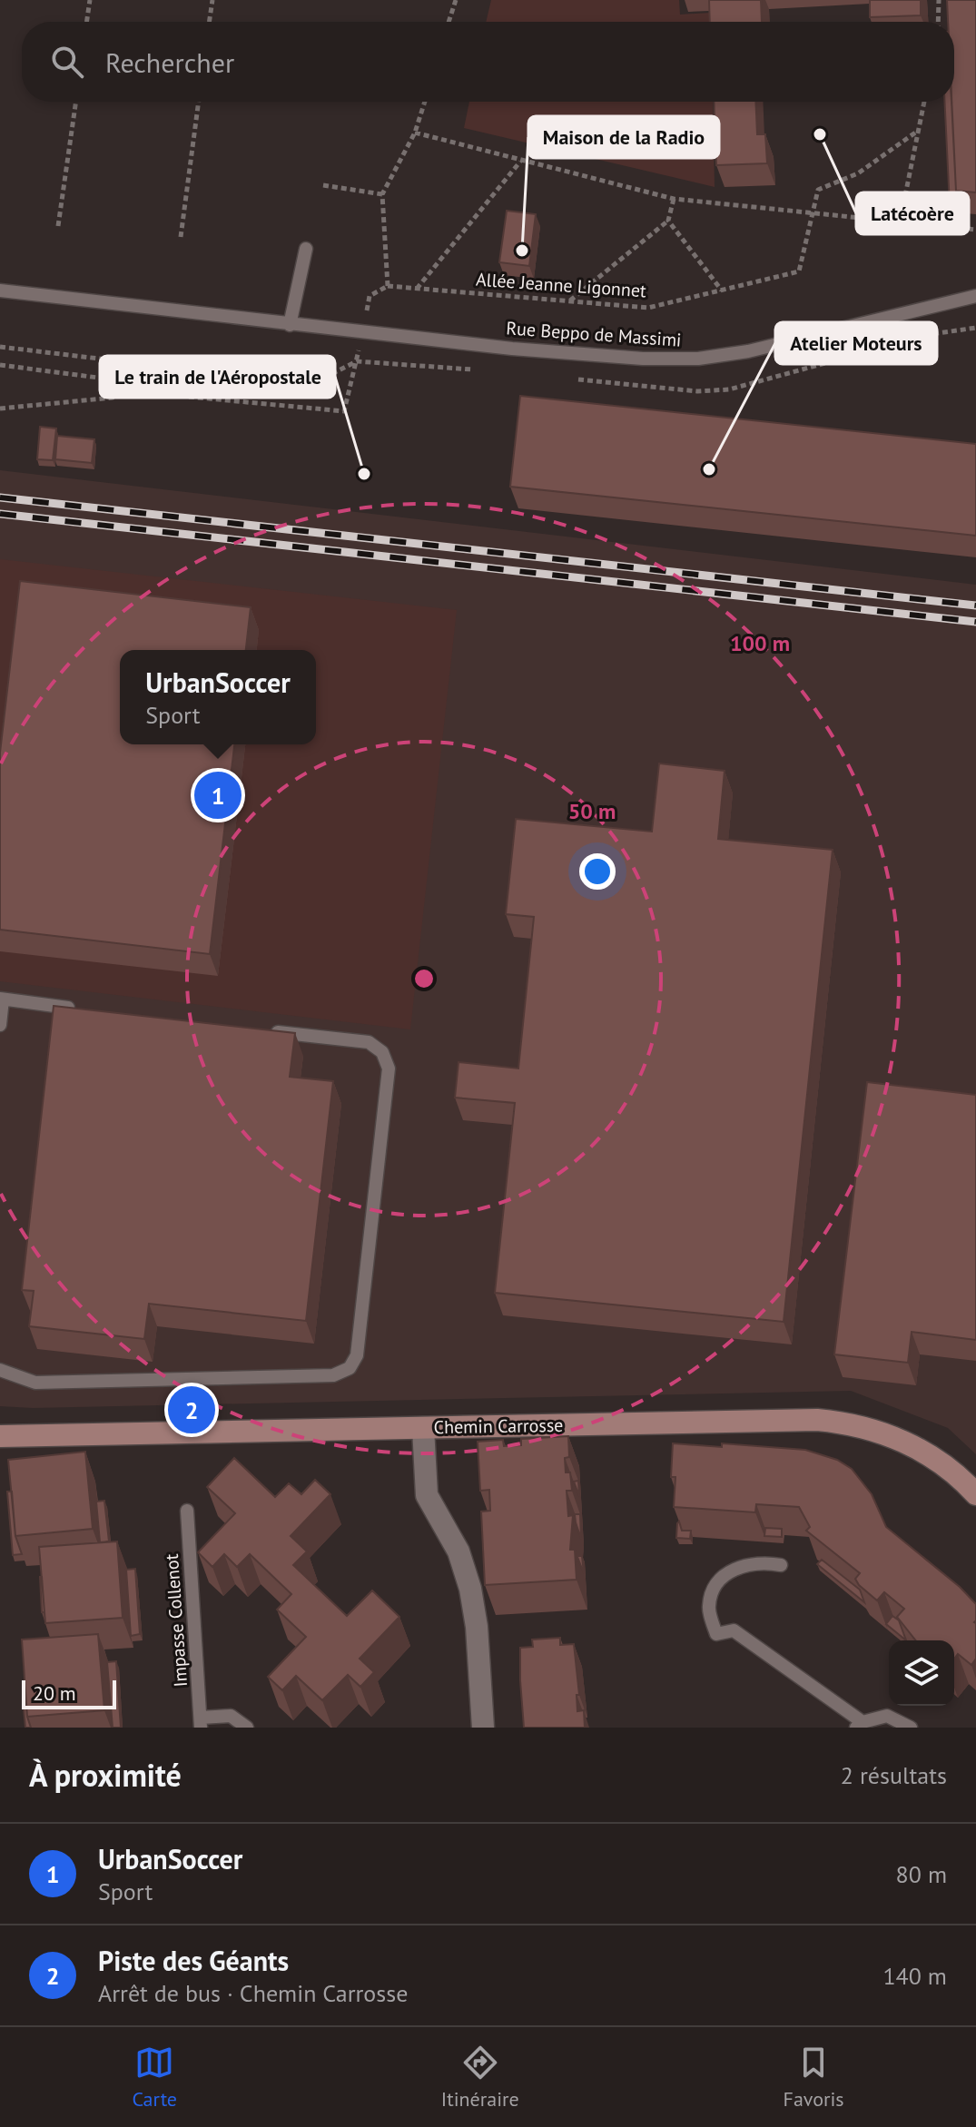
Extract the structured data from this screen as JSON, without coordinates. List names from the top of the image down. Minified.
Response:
{"streets":{"street":["Chemin Carrosse"],"lane":["Rue Beppo de Massimi","Impasse Collenot"],"path":["Allée Jeanne Ligonnet"]},"places":["Latécoère","Maison de la Radio","Atelier Moteurs","Le train de l'Aéropostale"],"scale_bar":"20 m","page":{"search":"Rechercher","popup":["UrbanSoccer","Sport"],"pins":["1","2"],"scale":"20 m","heading":["À proximité","2 résultats"],"list":[{"mark":"1","name":"UrbanSoccer","note":"Sport","value":"80 m"},{"mark":"2","name":"Piste des Géants","note":"Arrêt de bus · Chemin Carrosse","value":"140 m"}],"nav":["Carte","Itinéraire","Favoris"]},"rings":["100 m","50 m"]}
